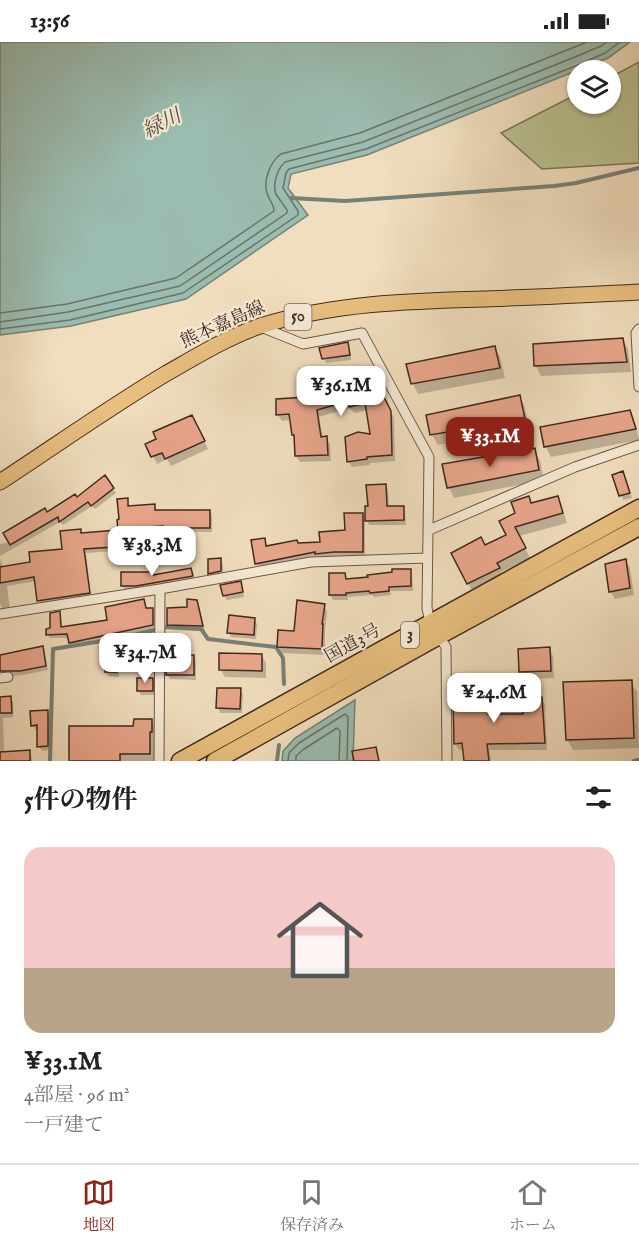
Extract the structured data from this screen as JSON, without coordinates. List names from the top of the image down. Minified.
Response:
{"streets":{"highway":["3","国道3号"],"main road":["50","熊本嘉島線"]},"water":["緑川"],"page":{"status":"13:56","price":["¥36.1M","¥33.1M","¥38.3M","¥34.7M","¥24.6M"],"heading":"5件の物件","list":[{"name":"¥33.1M","note":"4部屋 · 96 m² · 一戸建て"}],"tabs":["地図","保存済み","ホーム"]}}
